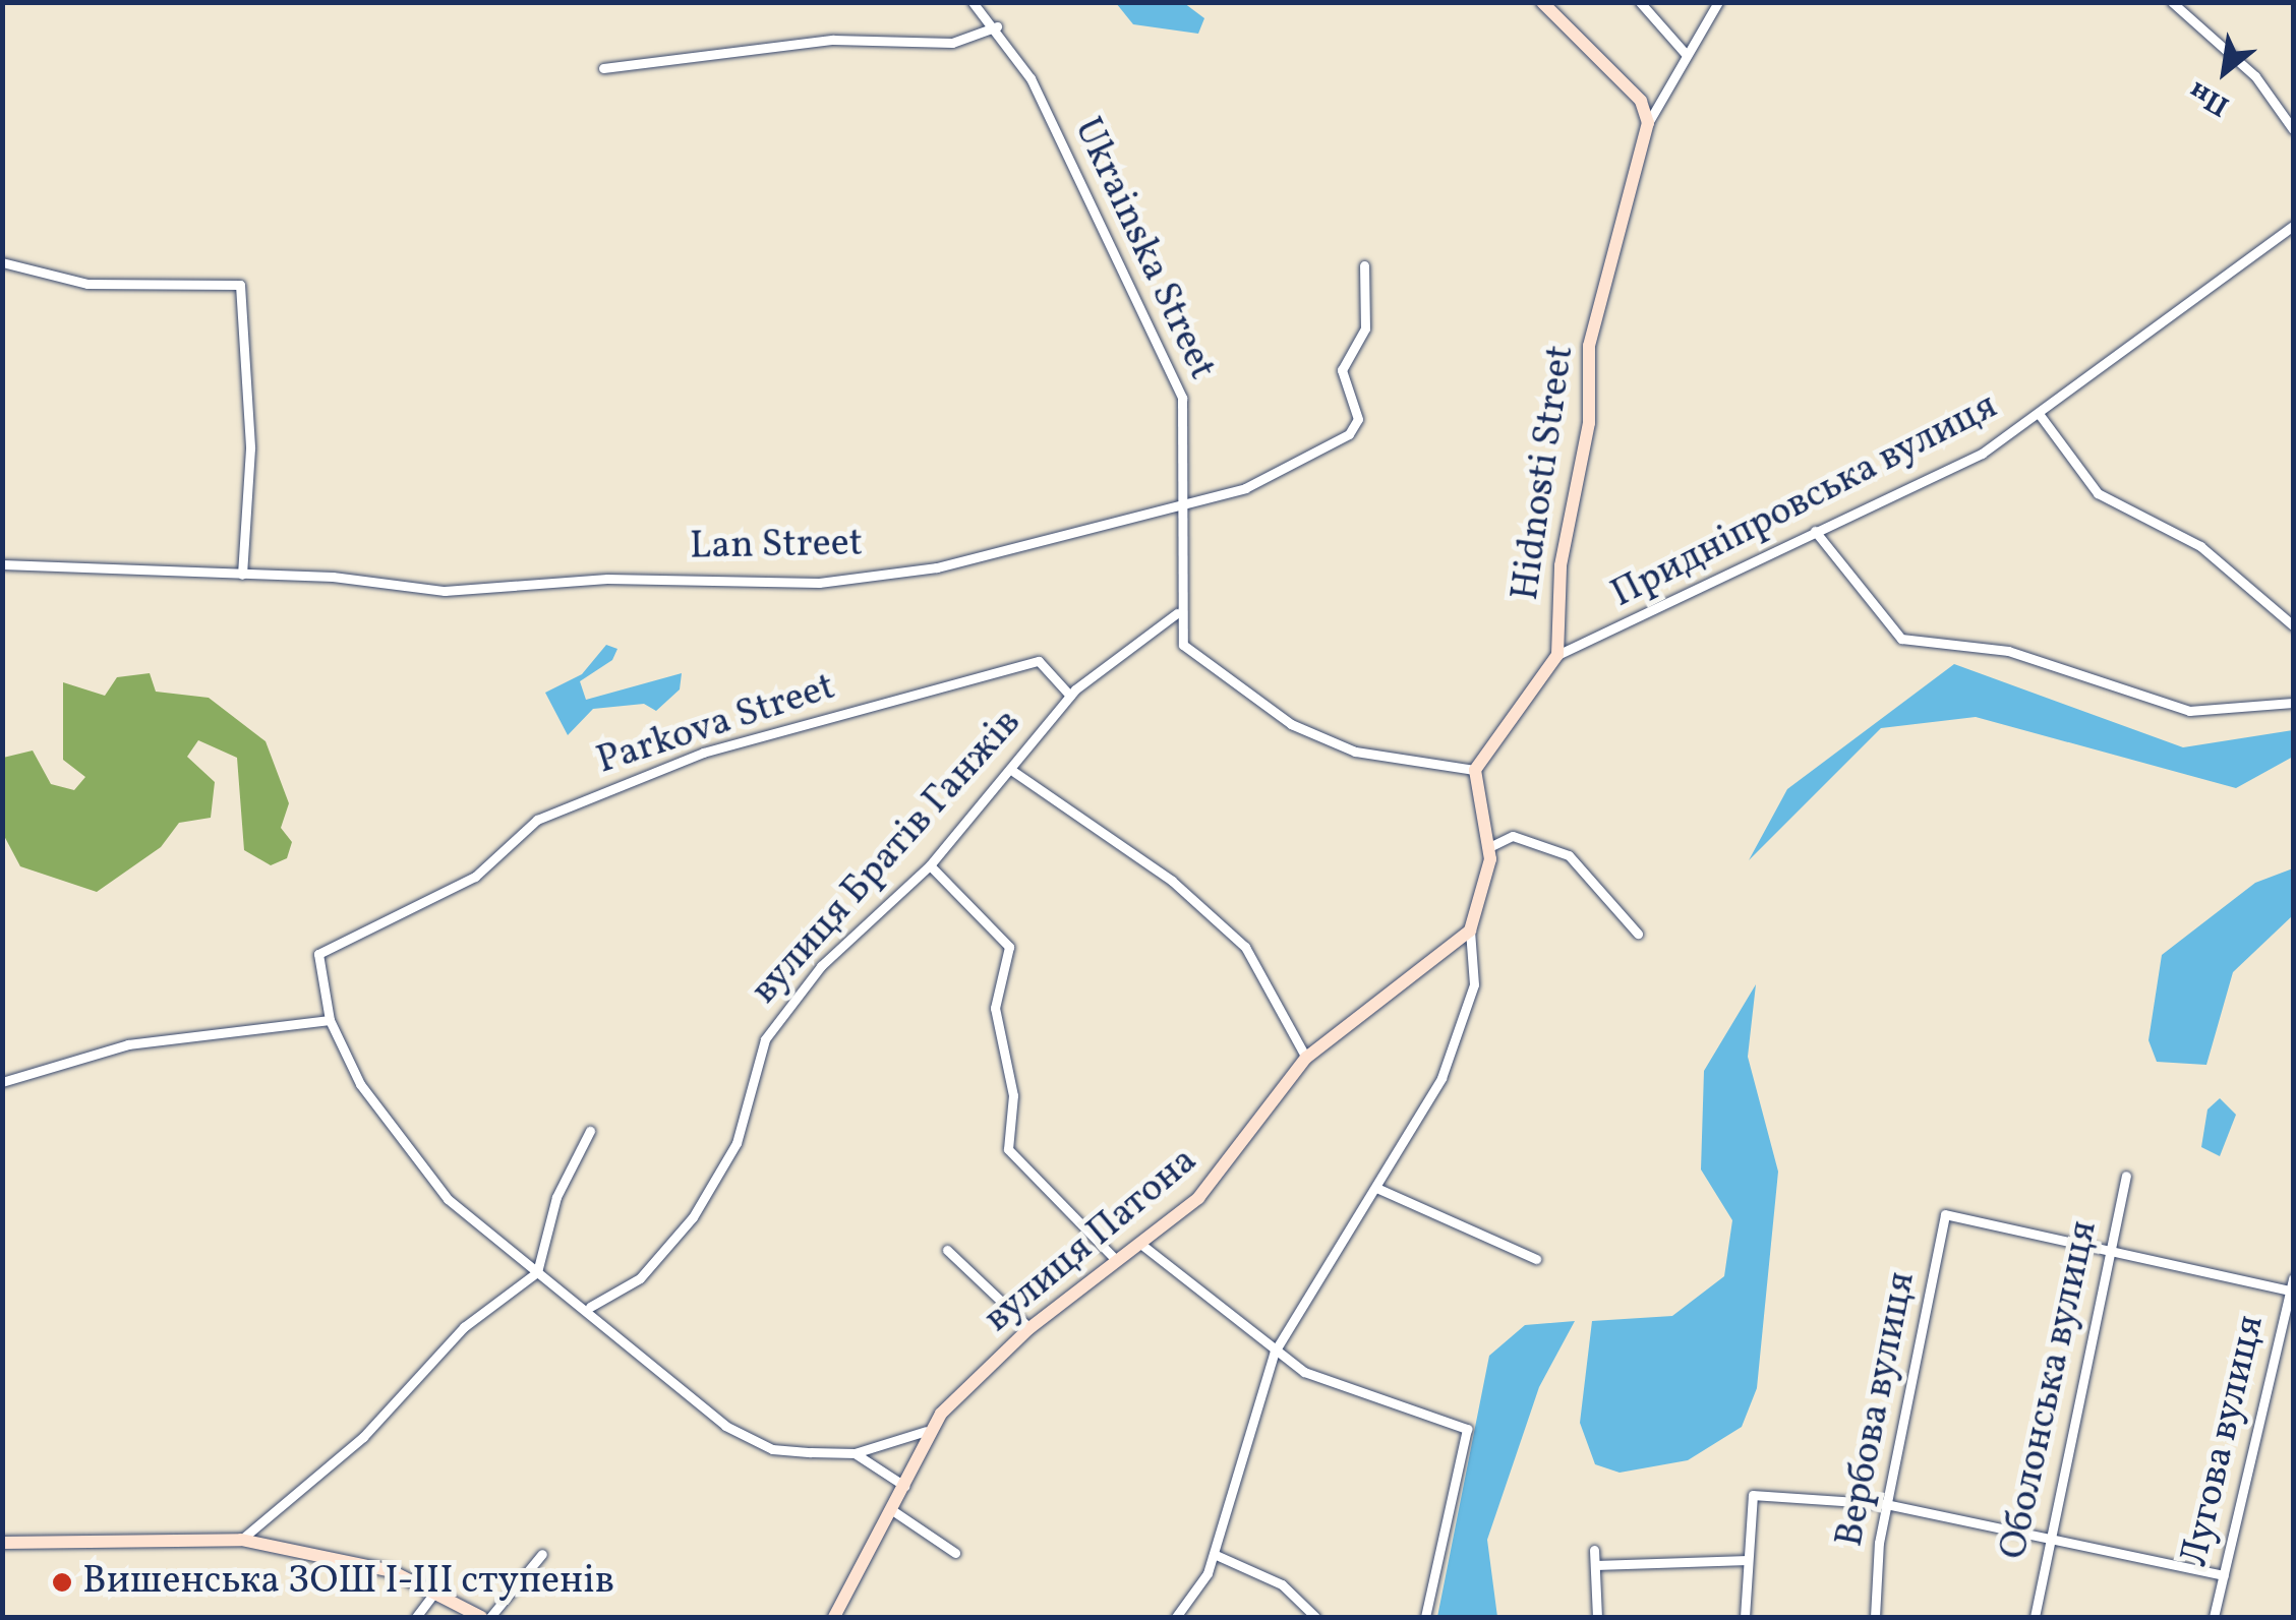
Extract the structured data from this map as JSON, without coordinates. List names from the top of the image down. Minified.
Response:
{"streets":{"street":["Ukrainska Street","Hidnosti Street","Придніпровська вулиця","Lan Street","Parkova Street","вулиця Братів Ганжів","вулиця Патона","Оболонська вулиця","Вербова вулиця","Лугова вулиця"]},"crossings":[["Ukrainska Street","Lan Street"],["Ukrainska Street","вулиця Братів Ганжів"],["Hidnosti Street","Придніпровська вулиця"],["Parkova Street","вулиця Братів Ганжів"],["Оболонська вулиця","Вербова вулиця"]],"places":["Вишенська ЗОШ І-ІІІ ступенів"],"north":"bottom left"}
